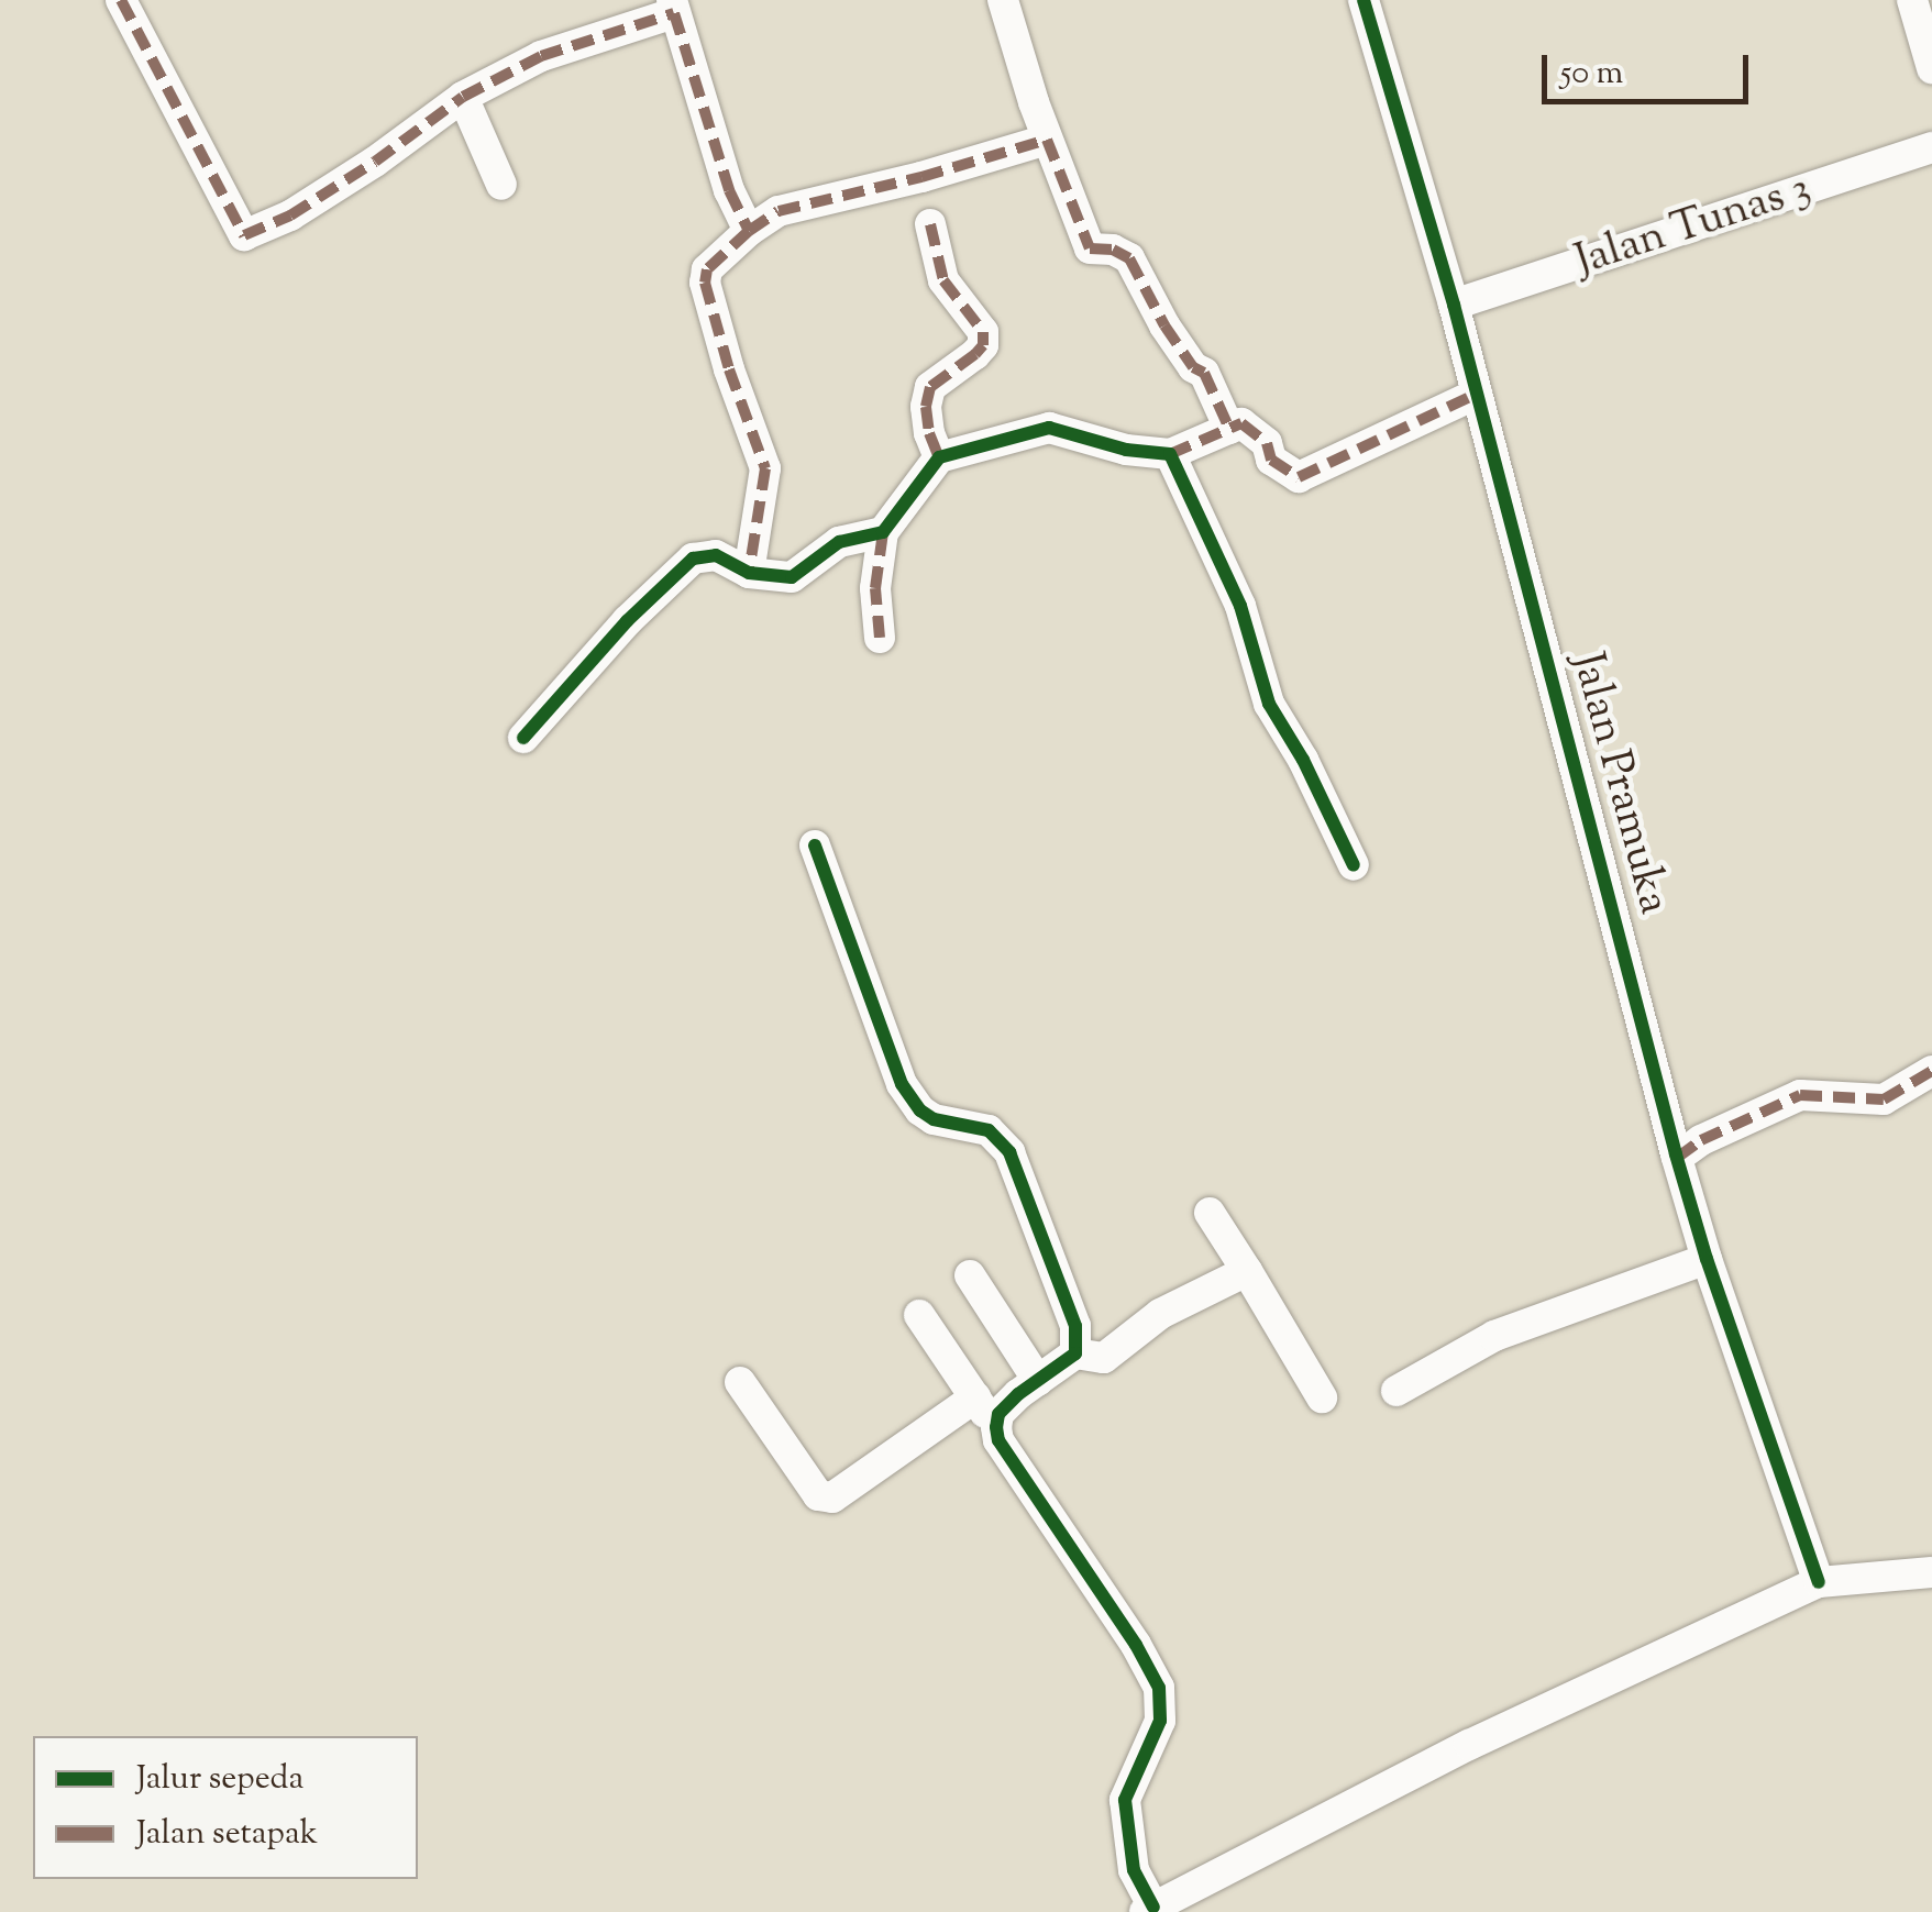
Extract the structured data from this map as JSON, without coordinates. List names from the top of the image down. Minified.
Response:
{"streets":{"street":["Jalan Tunas 3","Jalan Pramuka"]},"crossings":[["Jalan Tunas 3","Jalan Pramuka"]],"legend":["Jalur sepeda","Jalan setapak"],"scale_bar":"50 m"}
